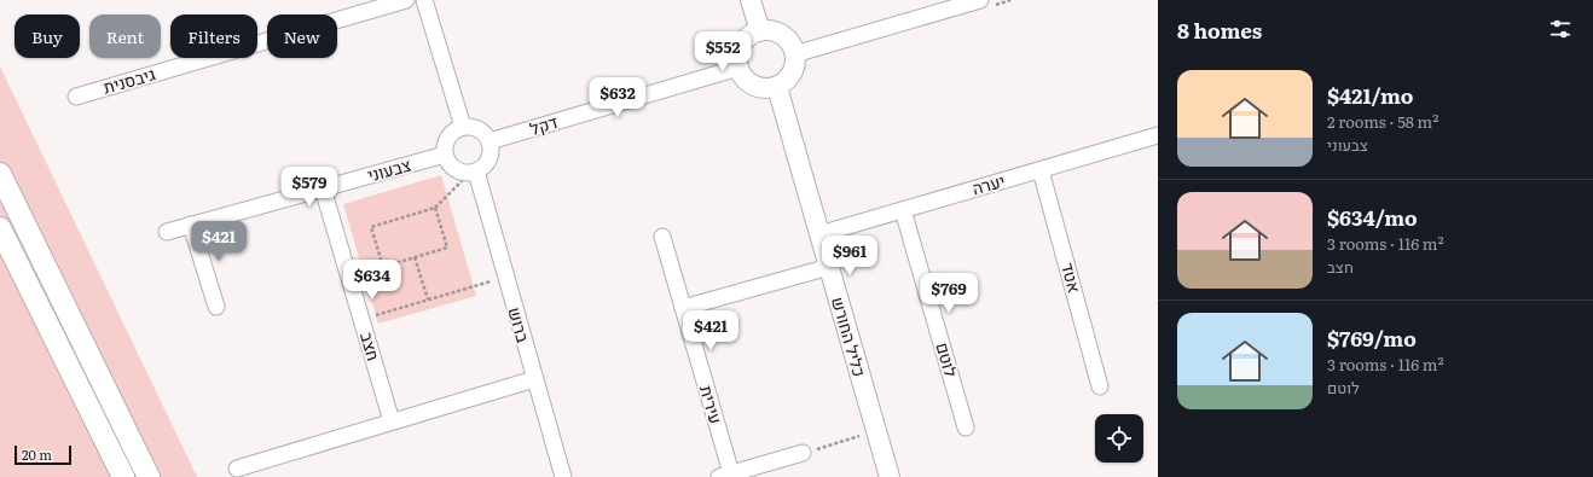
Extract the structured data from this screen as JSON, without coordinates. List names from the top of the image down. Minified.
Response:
{"streets":{"street":["גיבסנית","דקל","צבעוני","יערה","אטד","ברוש","כליל החורש","חצב","לוטם","עירית"]},"crossings":[["דקל","צבעוני"],["דקל","ברוש"],["דקל","כליל החורש"],["צבעוני","ברוש"],["צבעוני","חצב"],["יערה","אטד"],["יערה","כליל החורש"],["יערה","לוטם"]],"scale_bar":"20 m","page":{"heading":"8 homes","chip":["Buy","Rent","Filters","New"],"price":["$552","$632","$579","$421","$961","$634","$769","$421"],"list":[{"name":"$421/mo","note":"2 rooms · 58 m² · צבעוני"},{"name":"$634/mo","note":"3 rooms · 116 m² · חצב"},{"name":"$769/mo","note":"3 rooms · 116 m² · לוטם"}],"scale":"20 m"}}
